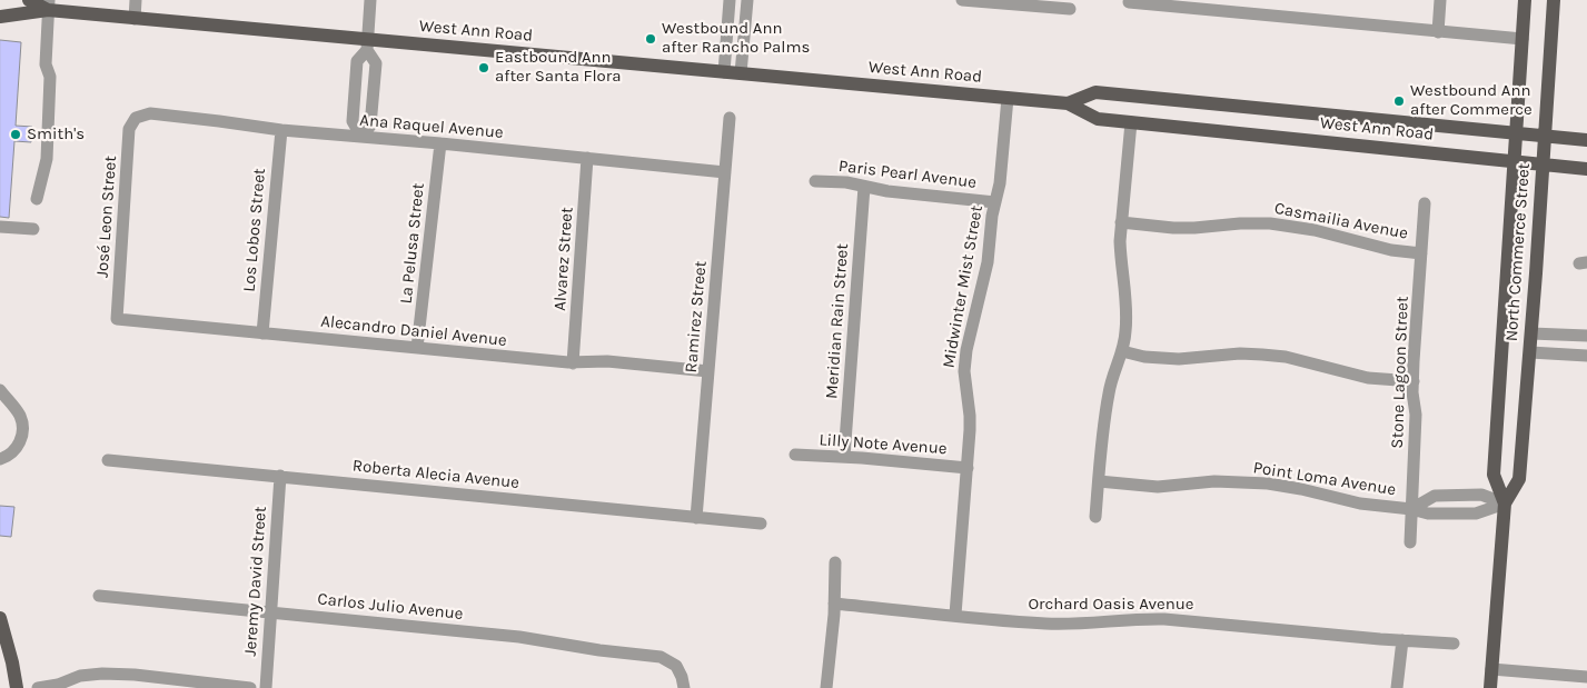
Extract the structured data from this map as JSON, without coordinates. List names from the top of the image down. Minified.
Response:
{"streets":{"main road":["West Ann Road","North Commerce Street"],"street":["Ana Raquel Avenue","Paris Pearl Avenue","José Leon Street","Casmailia Avenue","Los Lobos Street","La Pelusa Street","Alvarez Street","Midwinter Mist Street","Ramirez Street","Meridian Rain Street","Alecandro Daniel Avenue","Stone Lagoon Street","Lilly Note Avenue","Roberta Alecia Avenue","Point Loma Avenue","Jeremy David Street","Orchard Oasis Avenue","Carlos Julio Avenue"]},"crossings":[["West Ann Road","North Commerce Street"],["West Ann Road","Midwinter Mist Street"],["Ana Raquel Avenue","José Leon Street"],["Ana Raquel Avenue","Los Lobos Street"],["Ana Raquel Avenue","La Pelusa Street"],["Ana Raquel Avenue","Alvarez Street"],["Ana Raquel Avenue","Ramirez Street"],["Paris Pearl Avenue","Midwinter Mist Street"],["Paris Pearl Avenue","Meridian Rain Street"],["José Leon Street","Alecandro Daniel Avenue"],["Casmailia Avenue","Stone Lagoon Street"],["Los Lobos Street","Alecandro Daniel Avenue"],["La Pelusa Street","Alecandro Daniel Avenue"],["North Commerce Street","Point Loma Avenue"],["Alvarez Street","Alecandro Daniel Avenue"],["Midwinter Mist Street","Lilly Note Avenue"],["Midwinter Mist Street","Orchard Oasis Avenue"],["Ramirez Street","Alecandro Daniel Avenue"],["Ramirez Street","Roberta Alecia Avenue"],["Meridian Rain Street","Lilly Note Avenue"],["Stone Lagoon Street","Point Loma Avenue"],["Roberta Alecia Avenue","Jeremy David Street"],["Jeremy David Street","Carlos Julio Avenue"]],"places":["Westbound Ann after Rancho Palms","Eastbound Ann after Santa Flora","Westbound Ann after Commerce","Smith's"]}
